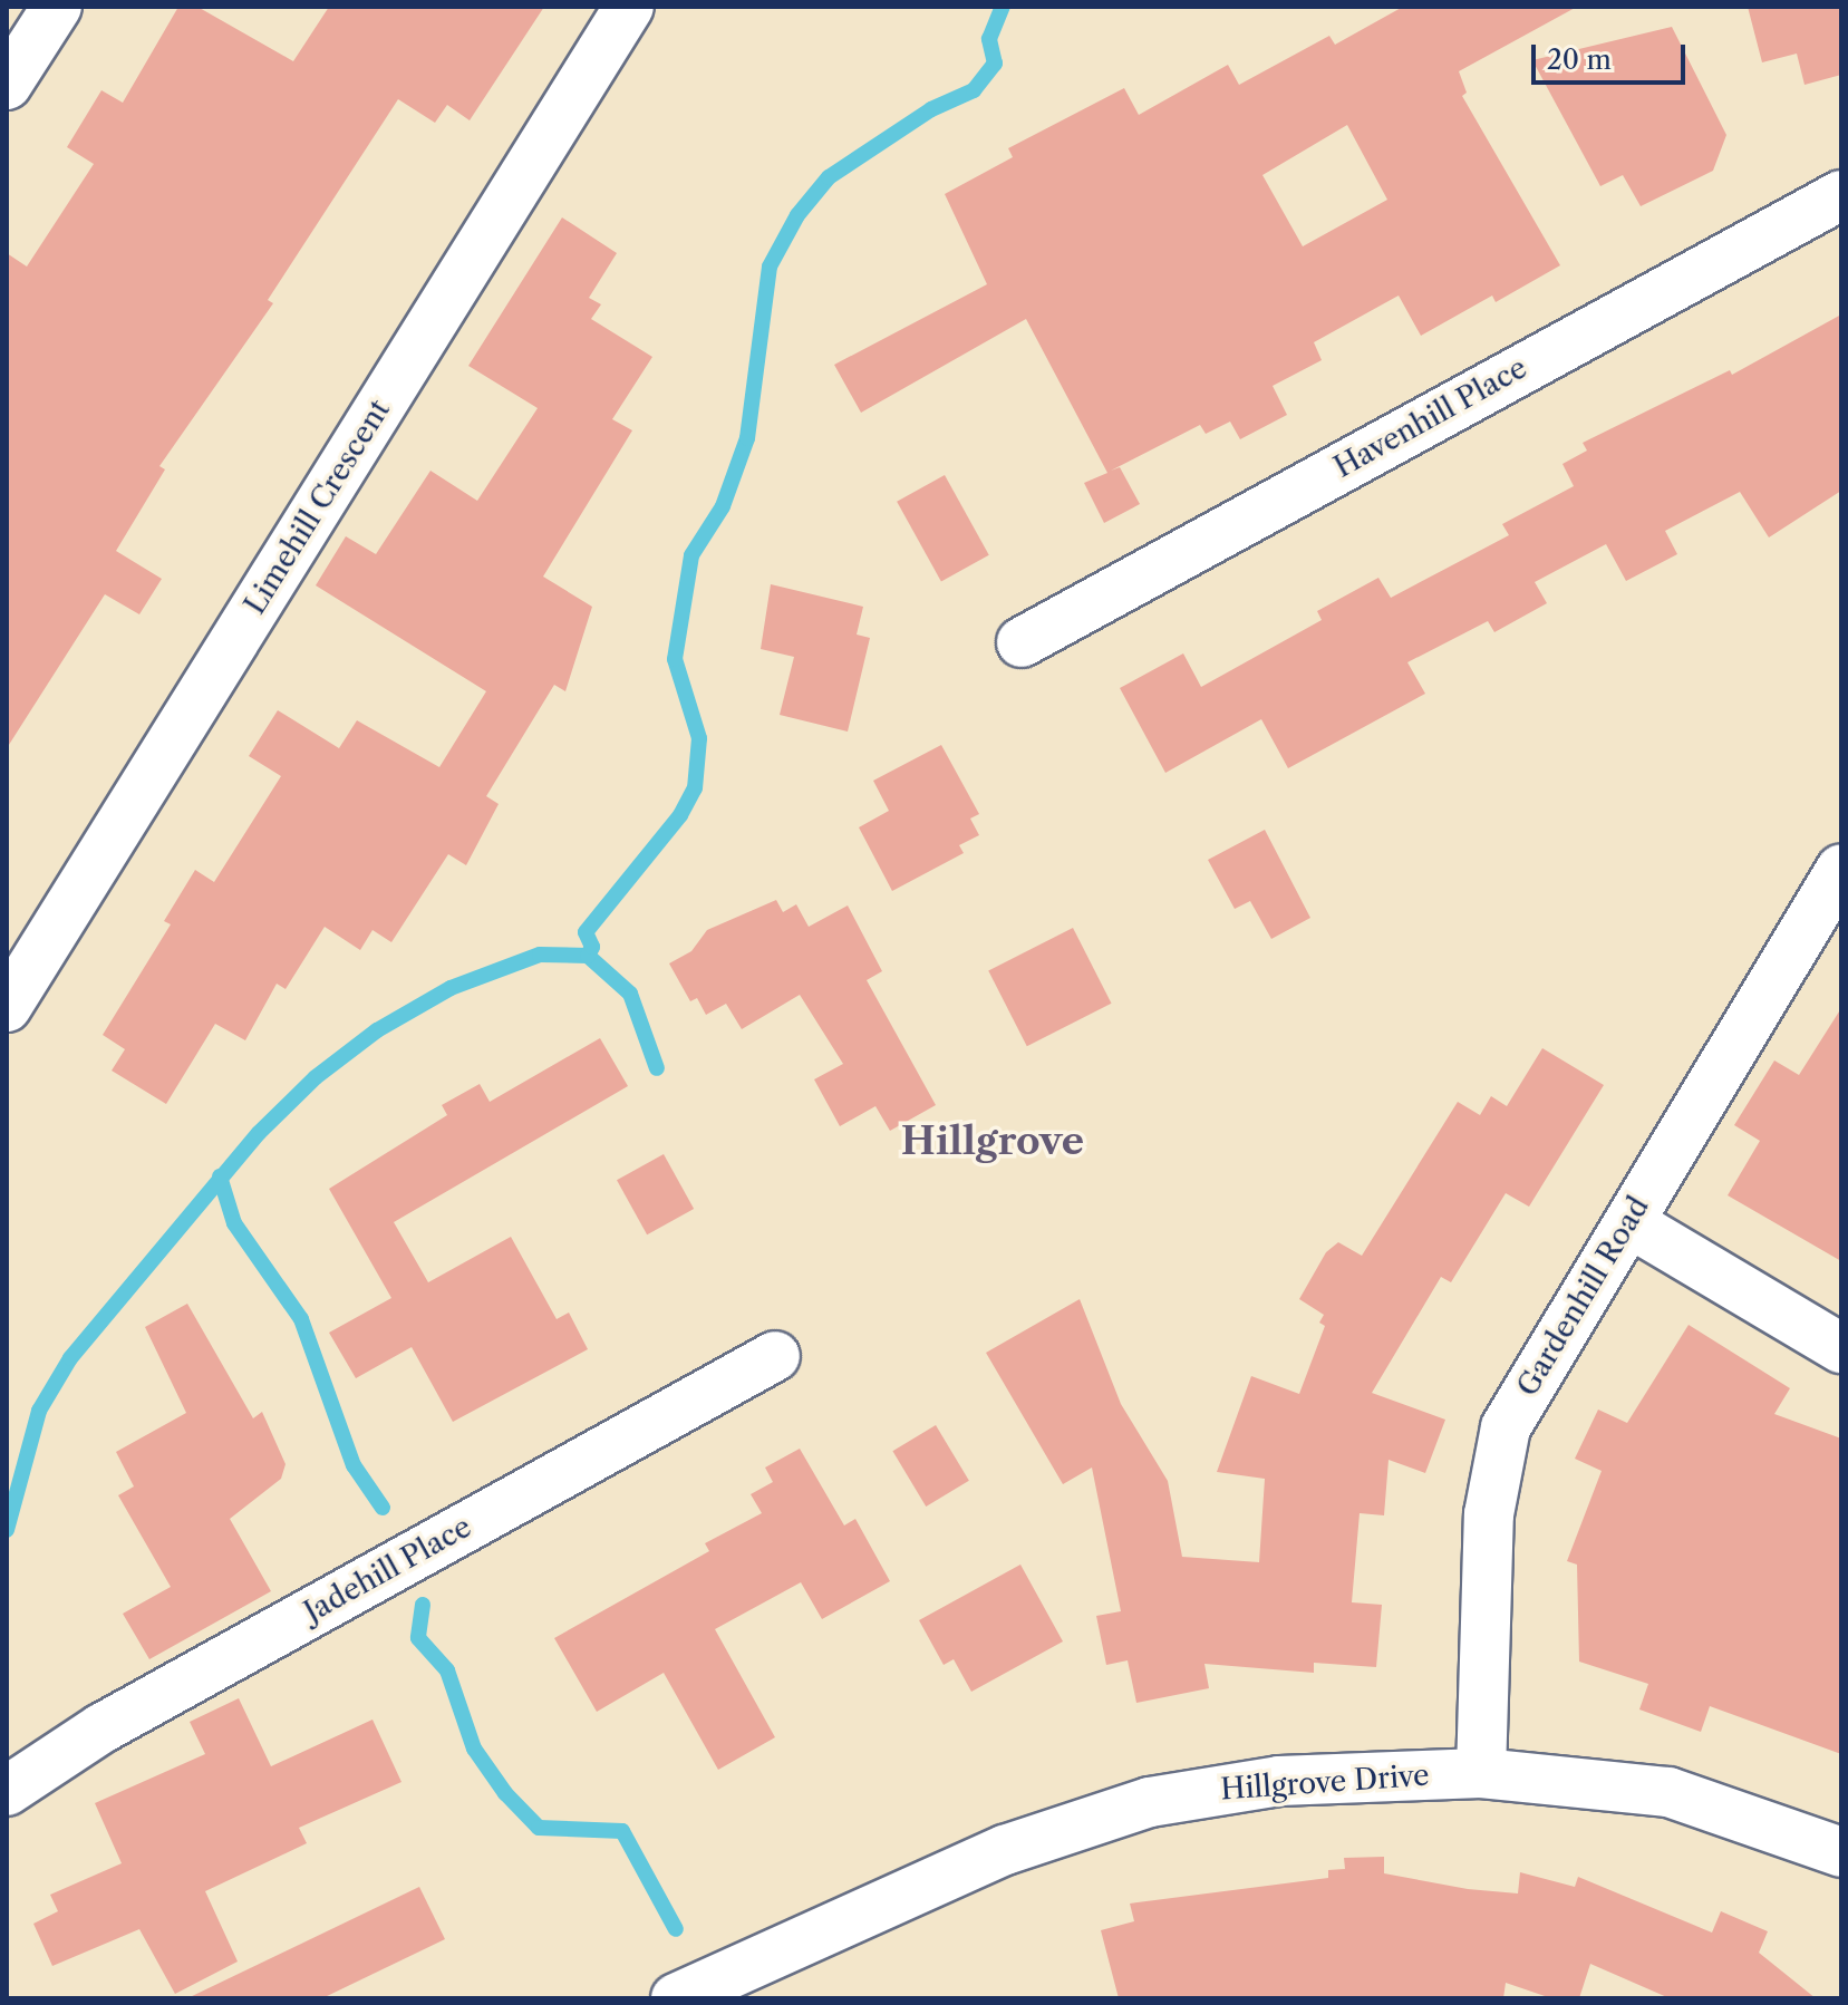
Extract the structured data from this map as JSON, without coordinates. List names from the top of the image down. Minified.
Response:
{"streets":{"street":["Havenhill Place","Limehill Crescent","Gardenhill Road","Jadehill Place","Hillgrove Drive"]},"crossings":[["Gardenhill Road","Hillgrove Drive"]],"districts":["Hillgrove"],"scale_bar":"20 m"}
